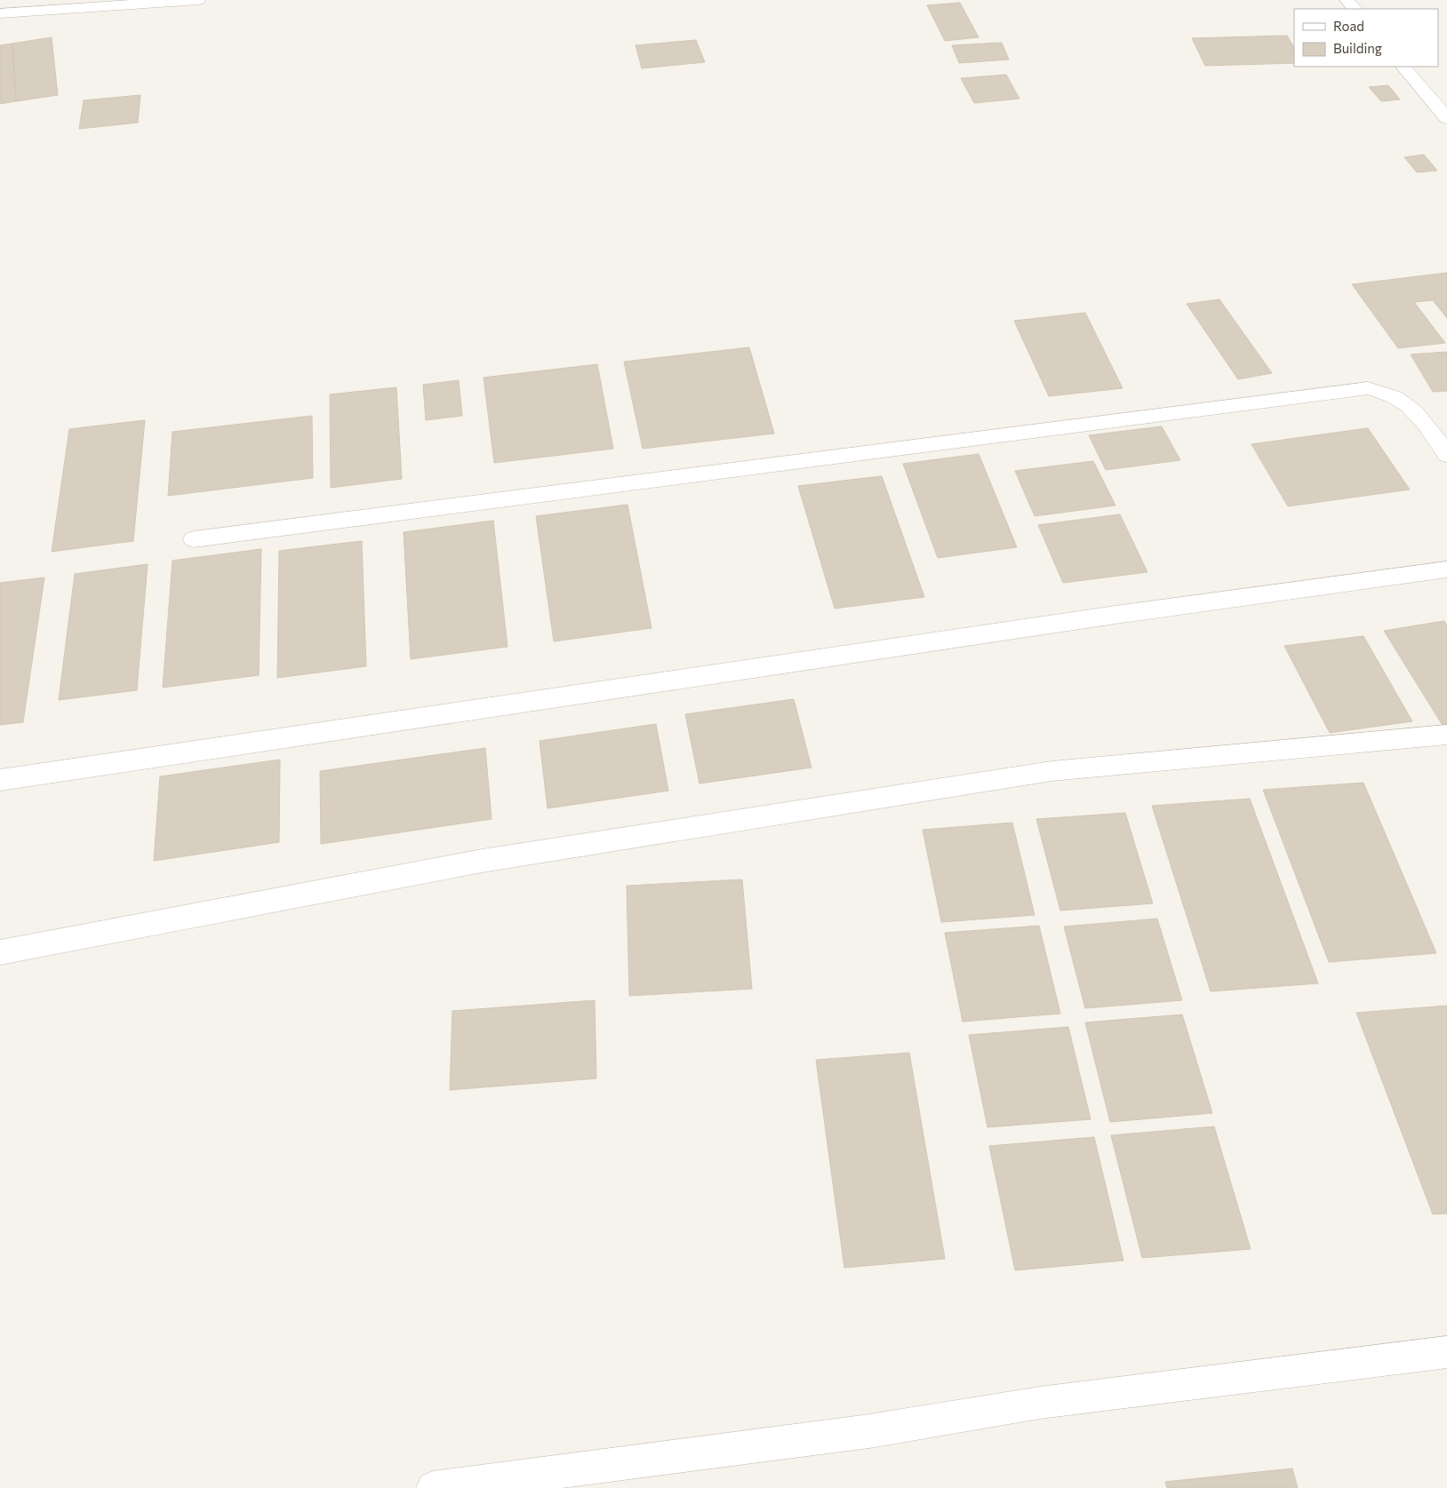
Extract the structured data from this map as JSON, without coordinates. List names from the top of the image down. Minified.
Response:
{"legend":["Road","Building"]}
